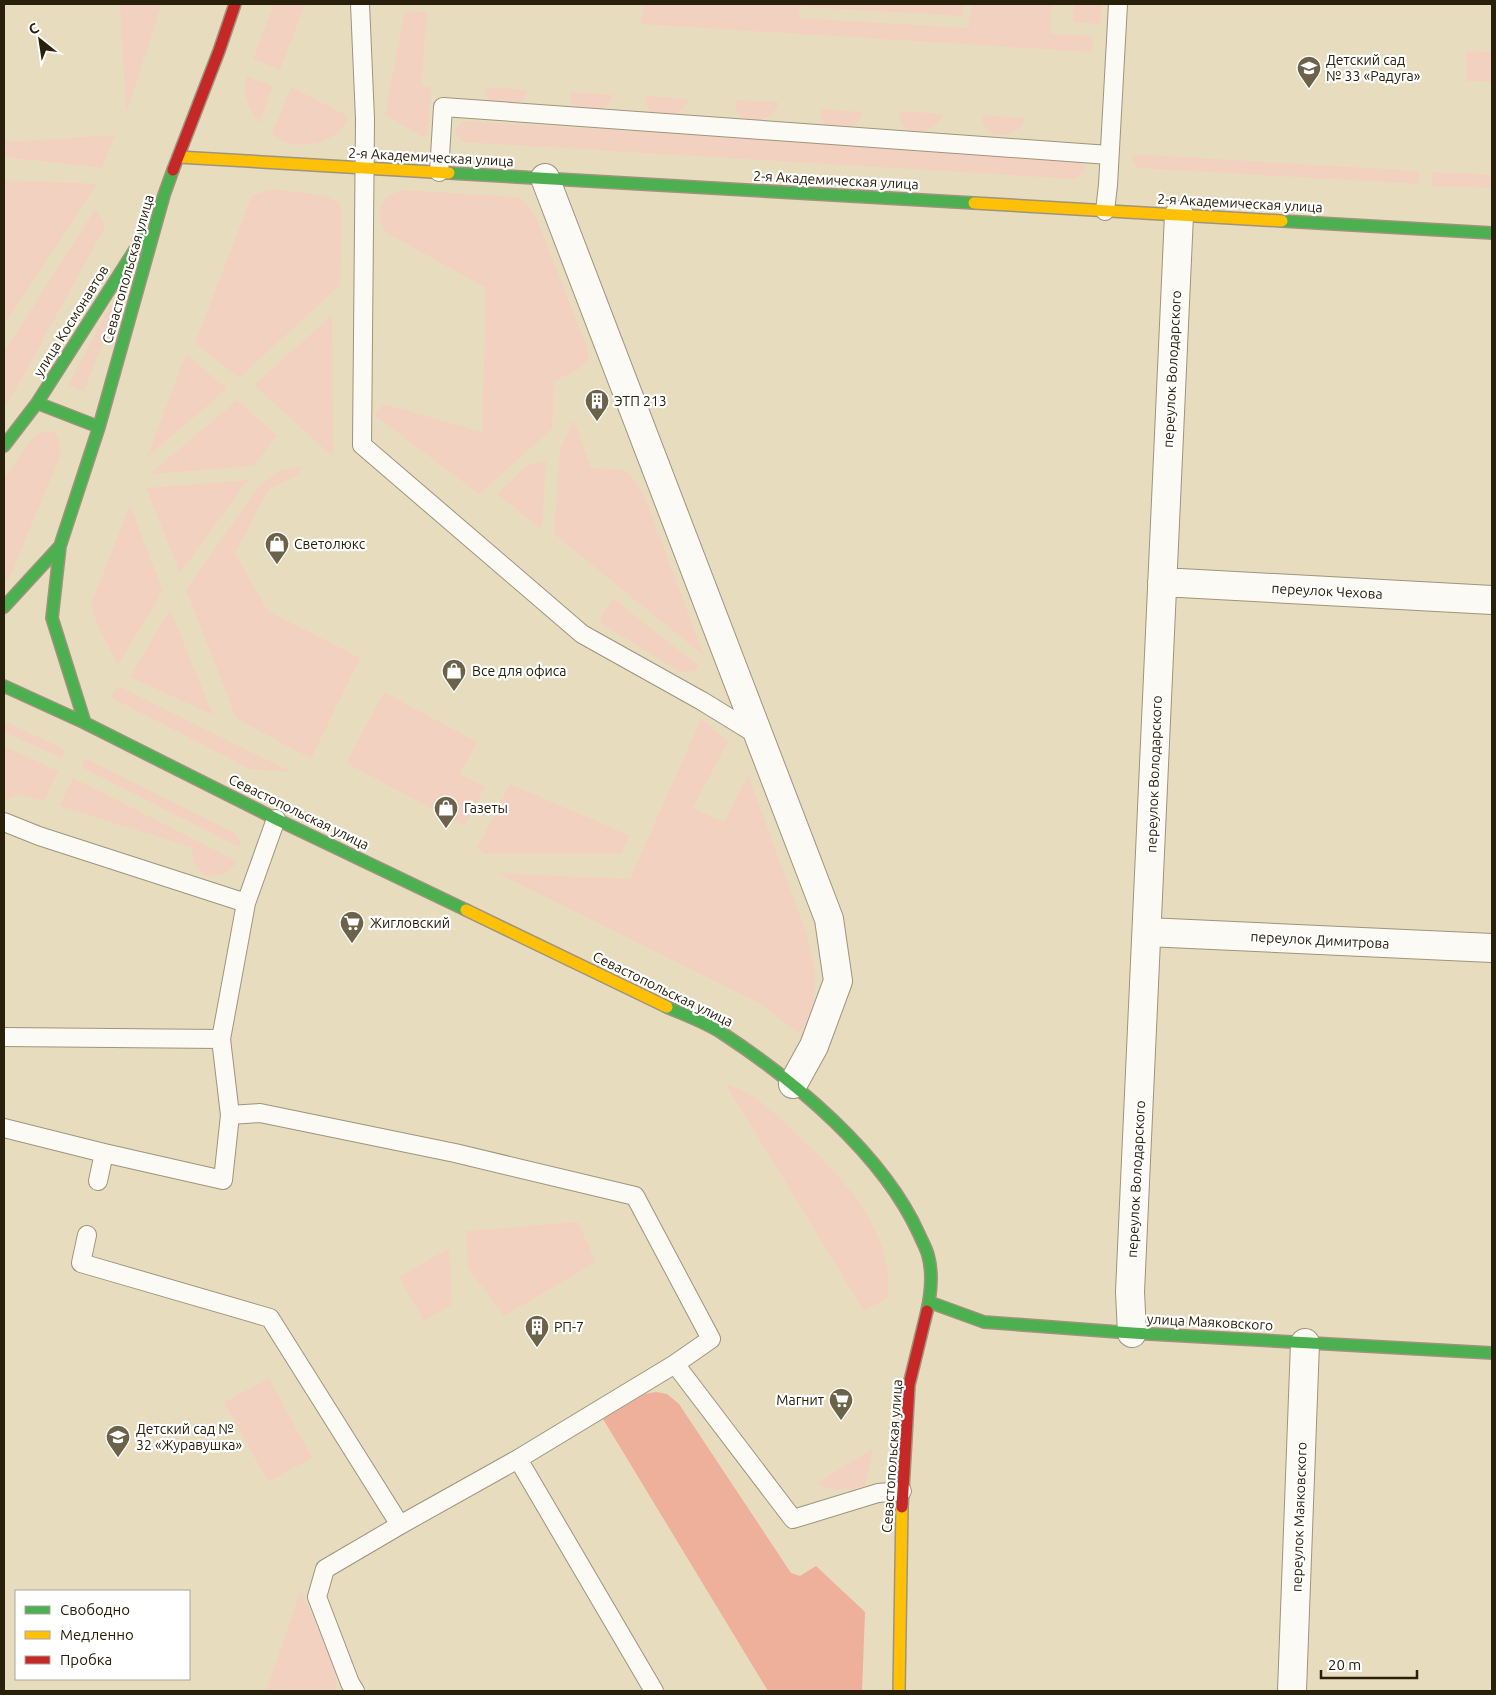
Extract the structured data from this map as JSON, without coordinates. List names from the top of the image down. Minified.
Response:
{"streets":{"main road":["2-я Академическая улица","Севастопольская улица","улица Космонавтов","улица Маяковского"],"street":["переулок Володарского","переулок Чехова","переулок Димитрова","переулок Маяковского"]},"crossings":[["2-я Академическая улица","Севастопольская улица"],["2-я Академическая улица","переулок Володарского"],["Севастопольская улица","улица Космонавтов"],["Севастопольская улица","улица Маяковского"],["переулок Володарского","переулок Чехова"],["переулок Володарского","переулок Димитрова"],["переулок Володарского","улица Маяковского"],["улица Маяковского","переулок Маяковского"]],"places":{"school or university":["Детский сад № 33 «Радуга»","Детский сад № 32 «Журавушка»"],"building":["ЭТП 213","РП-7"],"shop":["Светолюкс","Все для офиса","Газеты"],"supermarket":["Жигловский","Магнит"]},"legend":["Свободно","Медленно","Пробка"],"scale_bar":"20 m","north":"top left"}
